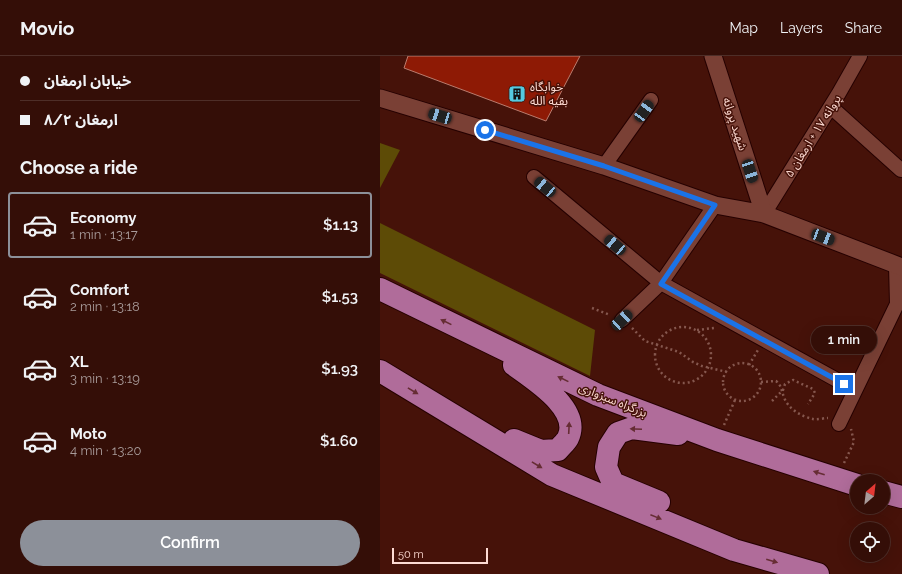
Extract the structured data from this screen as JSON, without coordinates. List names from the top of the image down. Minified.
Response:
{"streets":{"highway":["بزرگراه سبزواری"],"street":["شهید پروانه","پروانه ۱۷ + ارمغان ۵"]},"crossings":[["شهید پروانه","پروانه ۱۷ + ارمغان ۵"]],"places":{"building":["خوابگاه بقیه الله"]},"scale_bar":"50 m","north":"top right","page":{"header":"Movio","nav":["Map","Layers","Share"],"banner":["خیابان ارمغان","ارمغان ۸/۲"],"heading":"Choose a ride","list":[{"name":"Economy","note":"1 min · 13:17","value":"$1.13"},{"name":"Comfort","note":"2 min · 13:18","value":"$1.53"},{"name":"XL","note":"3 min · 13:19","value":"$1.93"},{"name":"Moto","note":"4 min · 13:20","value":"$1.60"}],"bubble":"1 min","buttons":"Confirm","scale":"50 m"}}
